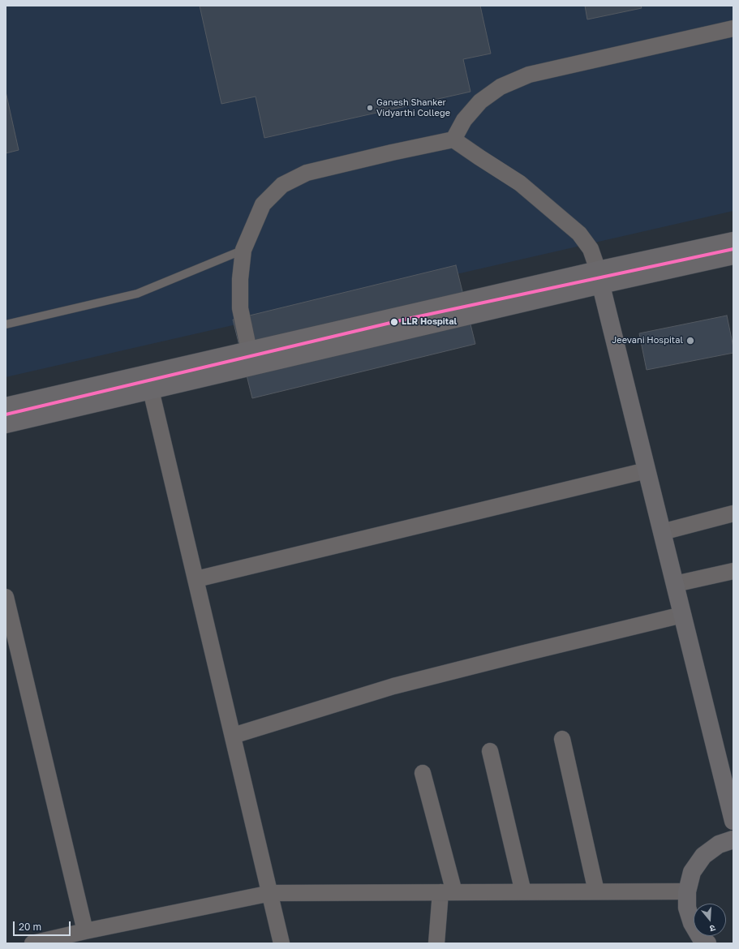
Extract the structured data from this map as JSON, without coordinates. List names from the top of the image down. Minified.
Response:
{"places":["Ganesh Shanker Vidyarthi College","LLR Hospital","Jeevani Hospital"],"scale_bar":"20 m","north":"bottom"}
